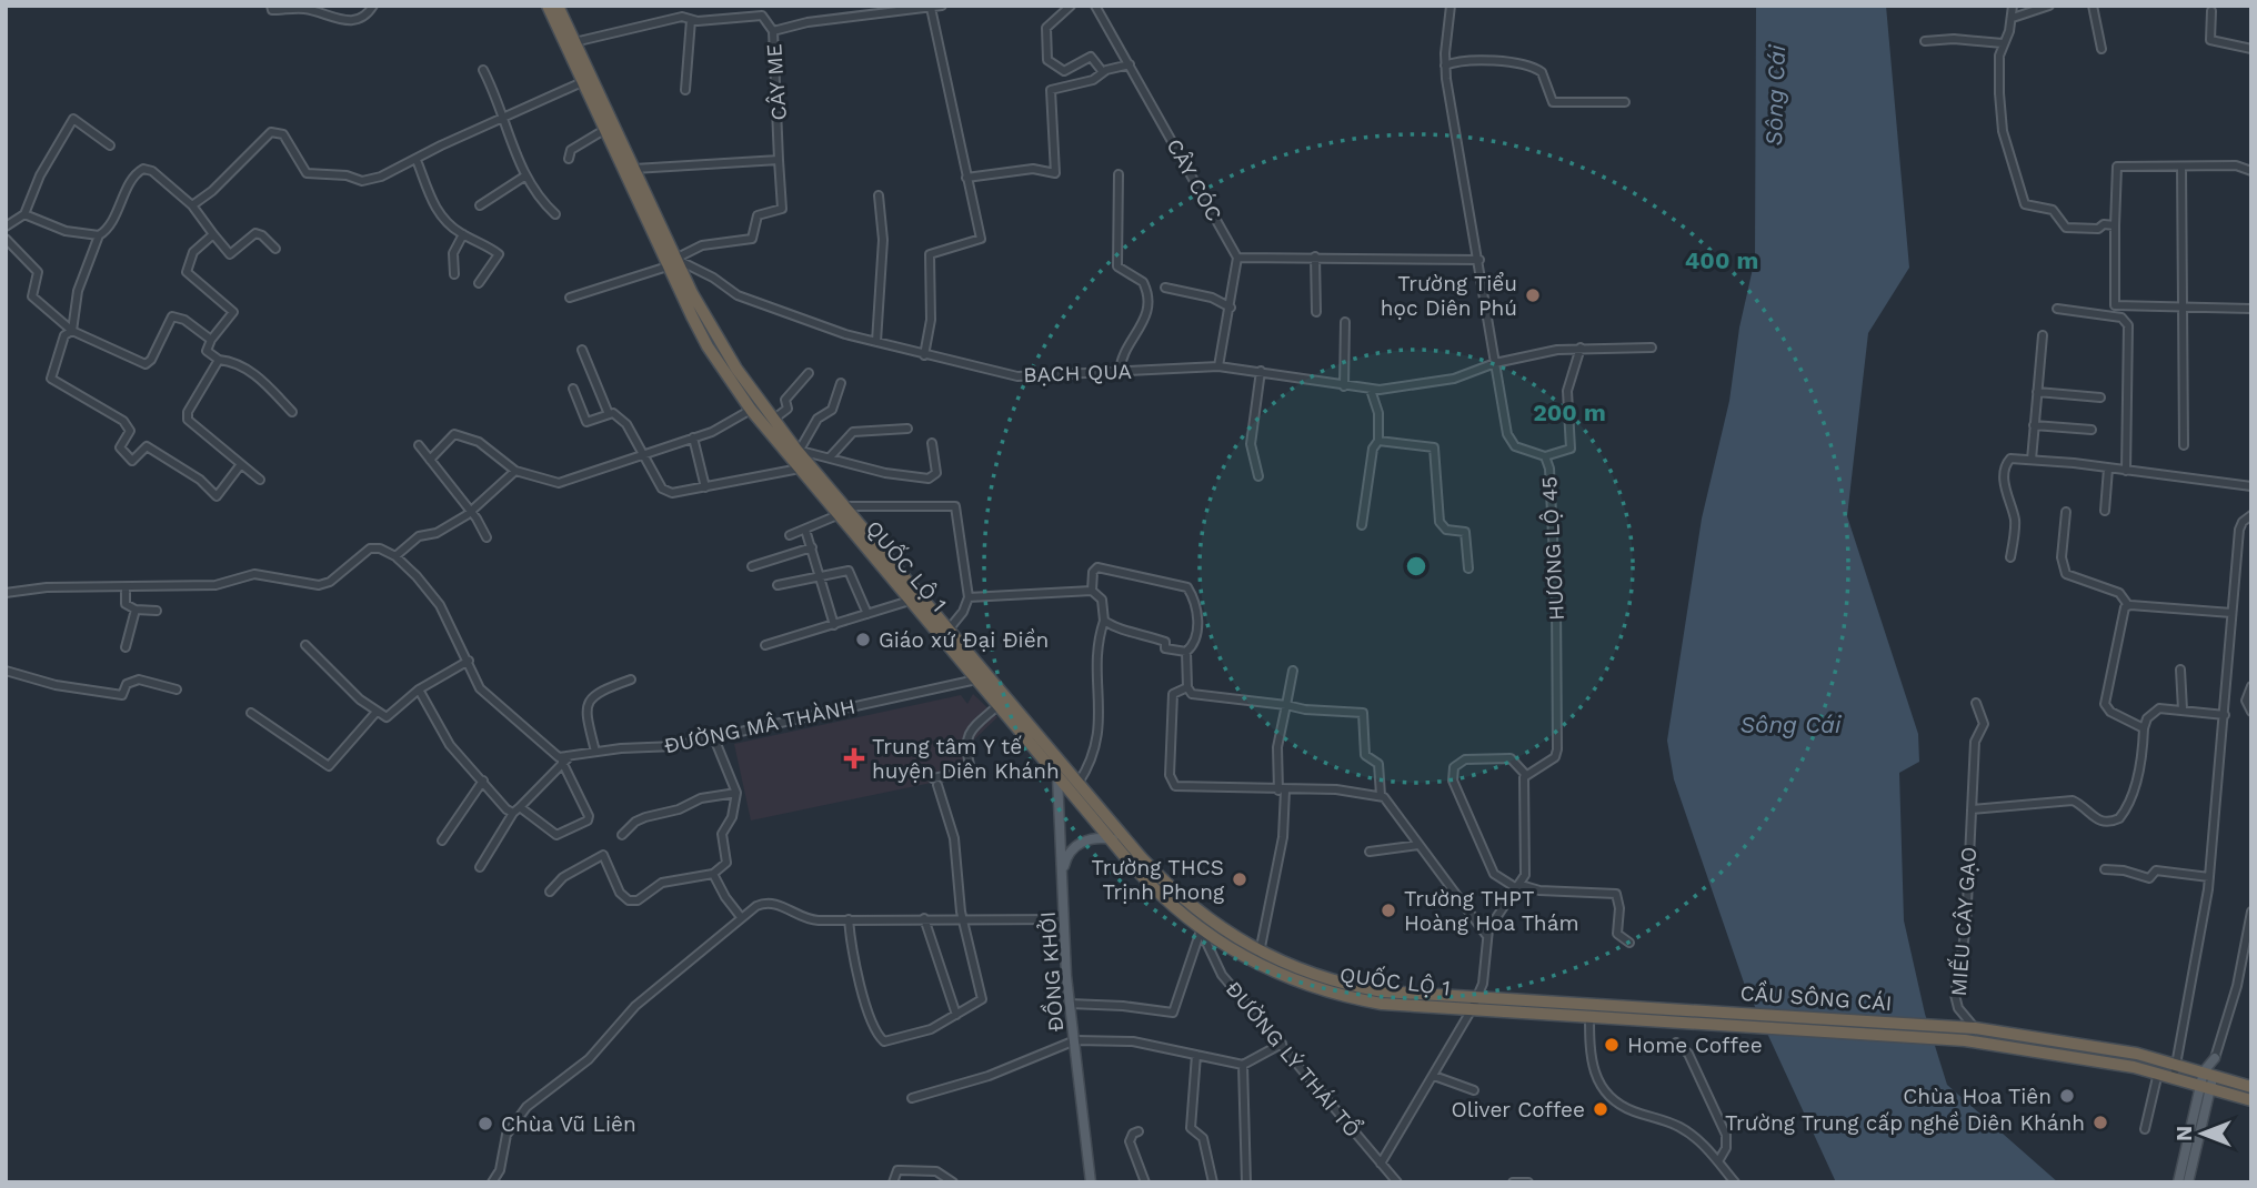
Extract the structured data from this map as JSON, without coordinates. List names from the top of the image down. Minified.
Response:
{"streets":{"highway":["QUỐC LỘ 1","CẦU SÔNG CÁI"],"main road":["ĐỒNG KHỞI"],"street":["CÂY ME","CÂY CÓC","BẠCH QUA","HƯƠNG LỘ 45","ĐƯỜNG MÂ THÀNH","MIẾU CÂY GẠO","ĐƯỜNG LÝ THÁI TỔ"]},"crossings":[["CÂY ME","BẠCH QUA"],["CÂY ME","QUỐC LỘ 1"],["BẠCH QUA","HƯƠNG LỘ 45"],["BẠCH QUA","QUỐC LỘ 1"],["QUỐC LỘ 1","ĐƯỜNG MÂ THÀNH"],["QUỐC LỘ 1","ĐỒNG KHỞI"],["QUỐC LỘ 1","CẦU SÔNG CÁI"],["QUỐC LỘ 1","ĐƯỜNG LÝ THÁI TỔ"],["MIẾU CÂY GẠO","CẦU SÔNG CÁI"]],"water":["Sông Cái"],"places":{"other":["Trường Tiểu học Diên Phú","Giáo xứ Đại Điền","Trường THCS Trịnh Phong","Trường THPT Hoàng Hoa Thám","Home Coffee","Chùa Hoa Tiên","Oliver Coffee","Trường Trung cấp nghề Diên Khánh","Chùa Vũ Liên"],"health":["Trung tâm Y tế huyện Diên Khánh"]},"north":"left","rings":["400 m","200 m"]}
